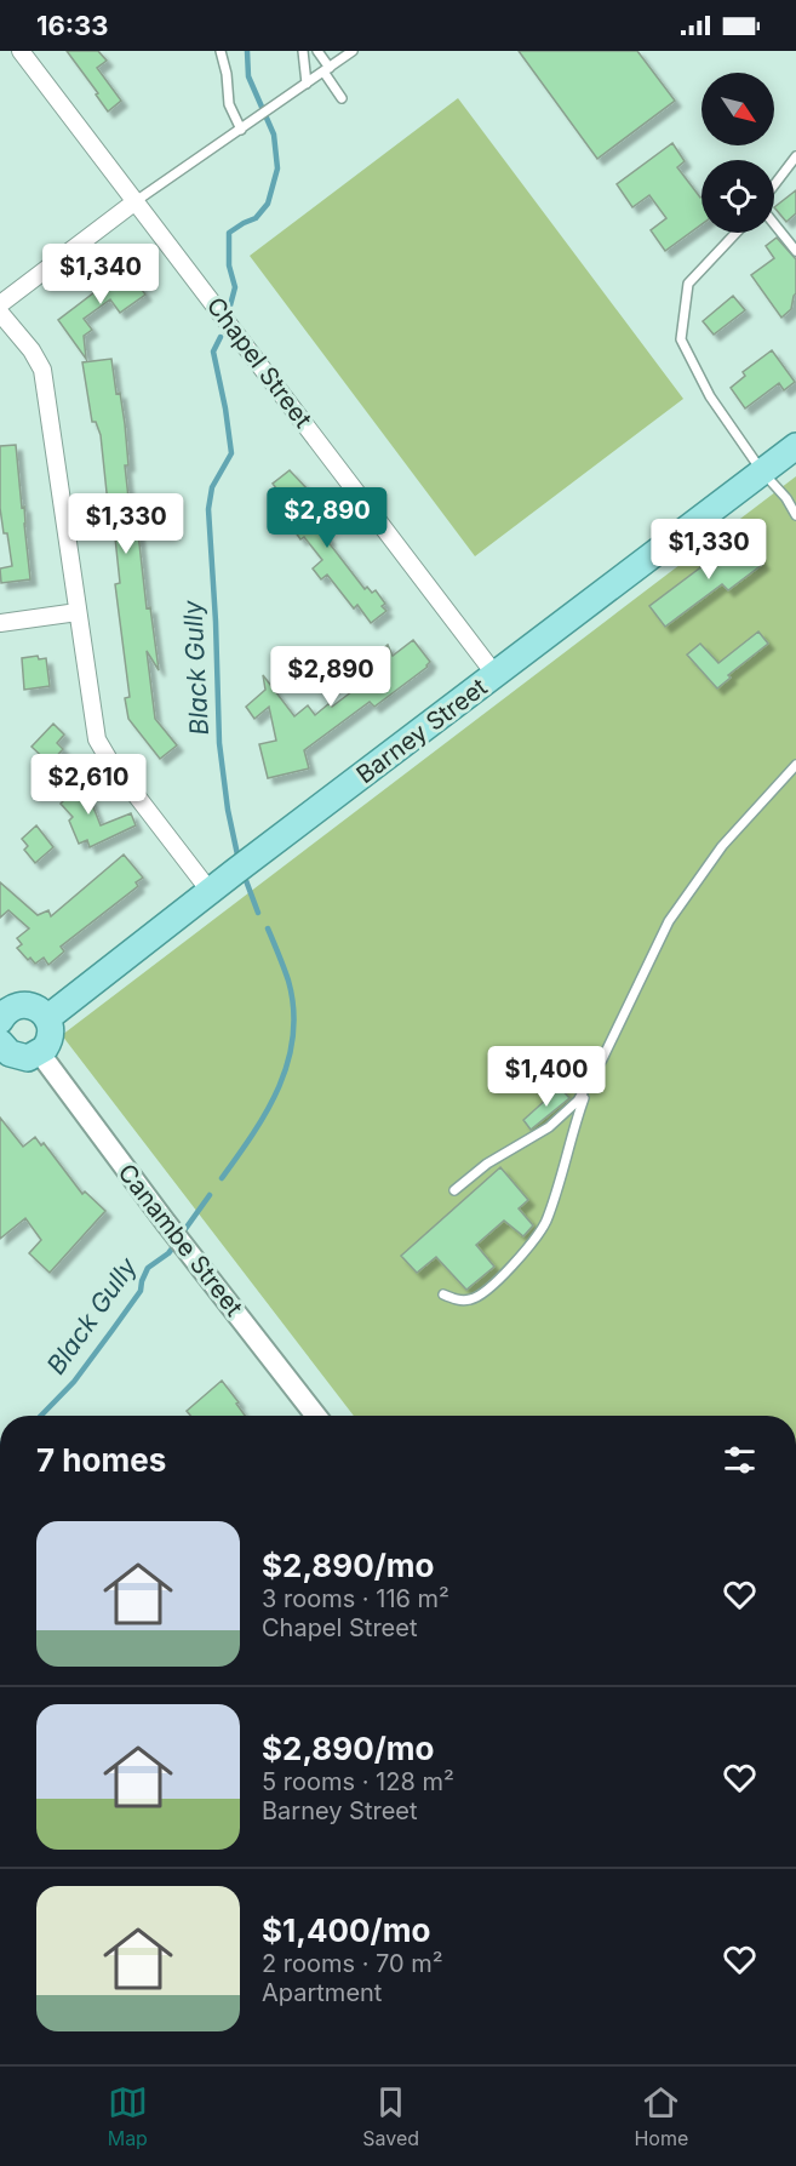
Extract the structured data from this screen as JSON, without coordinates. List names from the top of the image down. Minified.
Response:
{"streets":{"main road":["Barney Street"],"street":["Chapel Street","Canambe Street"]},"crossings":[["Chapel Street","Barney Street"]],"water":["Black Gully"],"north":"bottom right","page":{"status":"16:33","price":["$1,340","$2,890","$1,330","$1,330","$2,890","$2,610","$1,400"],"heading":"7 homes","list":[{"name":"$2,890/mo","note":"3 rooms · 116 m² · Chapel Street"},{"name":"$2,890/mo","note":"5 rooms · 128 m² · Barney Street"},{"name":"$1,400/mo","note":"2 rooms · 70 m² · Apartment"}],"tabs":["Map","Saved","Home"]}}
